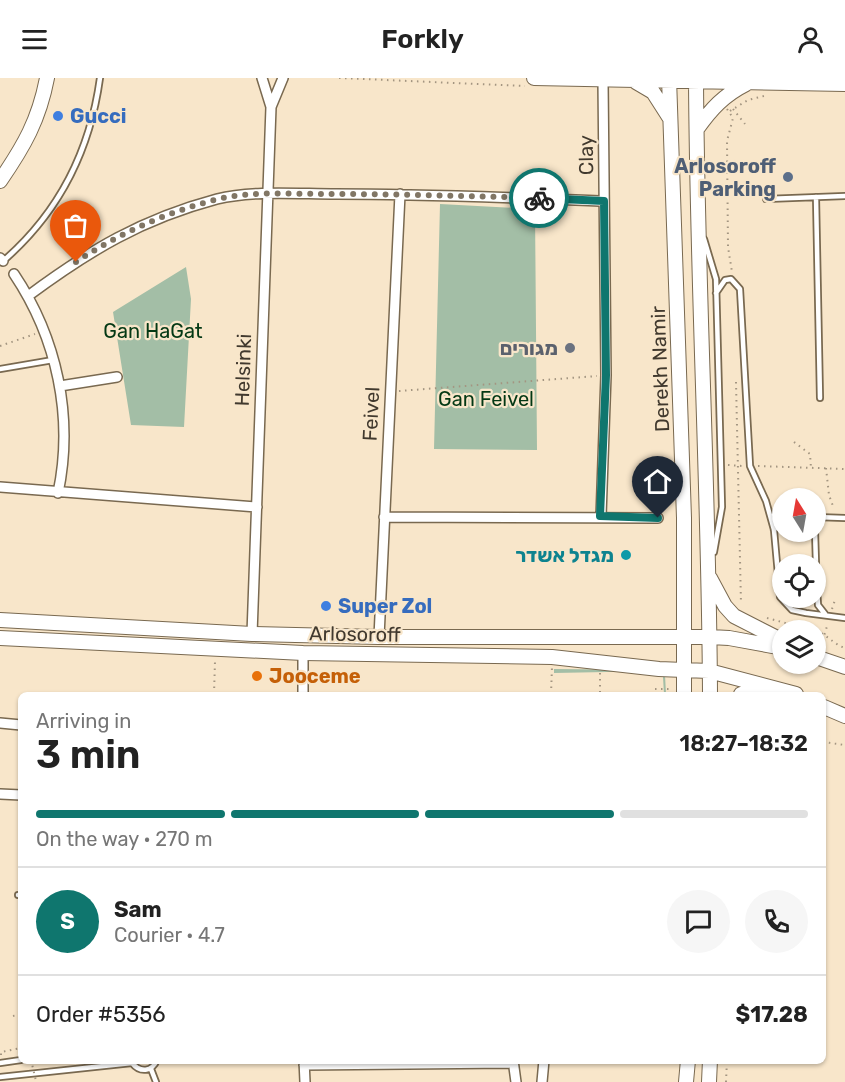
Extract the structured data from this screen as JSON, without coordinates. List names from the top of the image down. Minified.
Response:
{"streets":{"street":["Clay","Derekh Namir","Helsinki","Feivel","Arlosoroff"]},"crossings":[["Derekh Namir","Arlosoroff"],["Helsinki","Arlosoroff"],["Feivel","Arlosoroff"]],"parks":["Gan HaGat","Gan Feivel"],"places":["Gucci","Arlosoroff Parking","מגורים","מגדל אשדר","Super Zol","Jooceme"],"north":"top","page":{"header":"Forkly","heading":["3 min","Arriving in","18:27–18:32"],"panel":["Sam","Courier · 4.7","Order #5356","$17.28"],"bar":"On the way · 270 m","round":"S"}}
